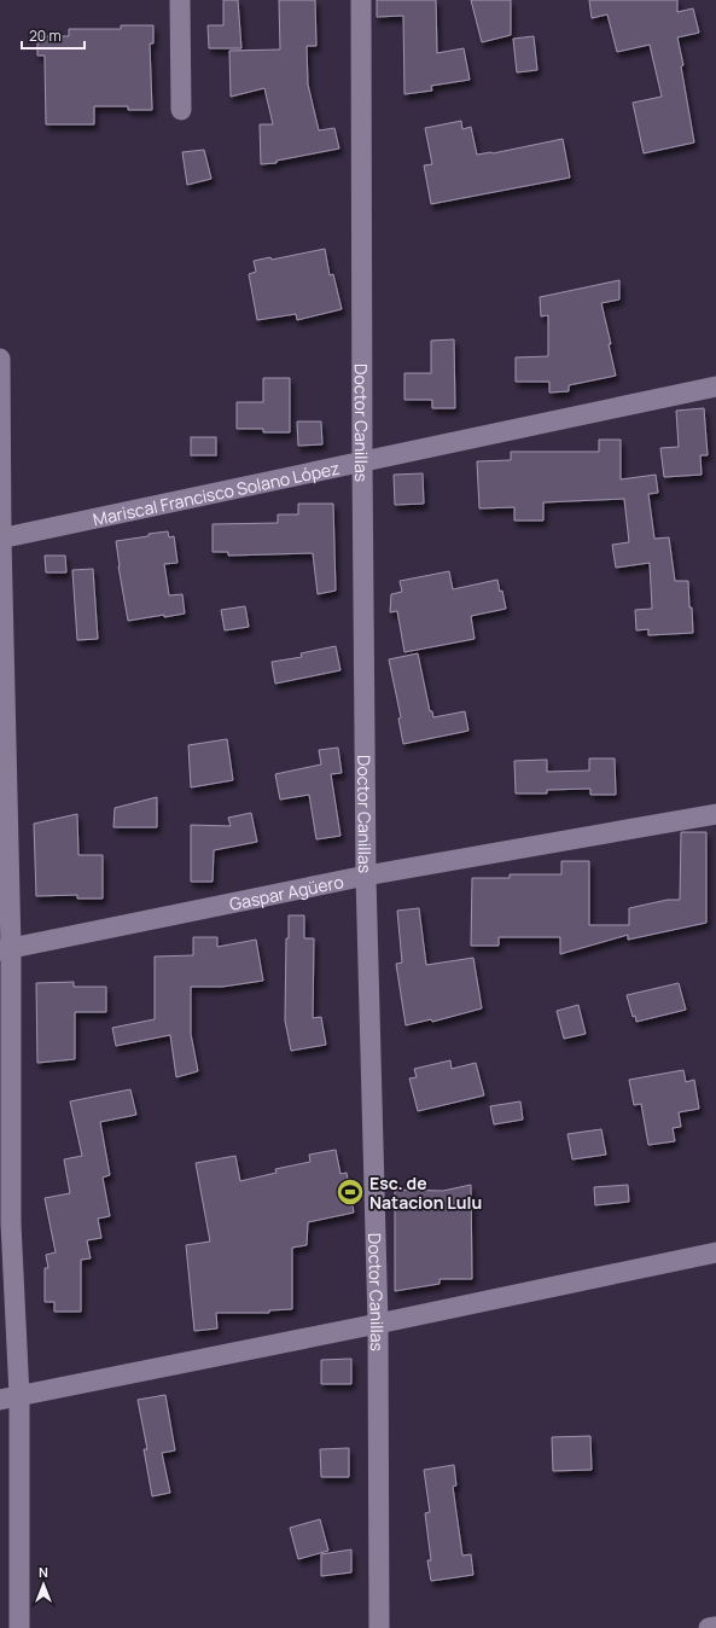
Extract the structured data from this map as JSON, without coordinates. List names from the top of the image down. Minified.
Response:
{"streets":{"street":["Doctor Canillas","Mariscal Francisco Solano López","Gaspar Agüero"]},"crossings":[["Doctor Canillas","Mariscal Francisco Solano López"],["Doctor Canillas","Gaspar Agüero"]],"places":{"sports":["Esc. de Natacion Lulu"]},"scale_bar":"20 m","north":"top"}
